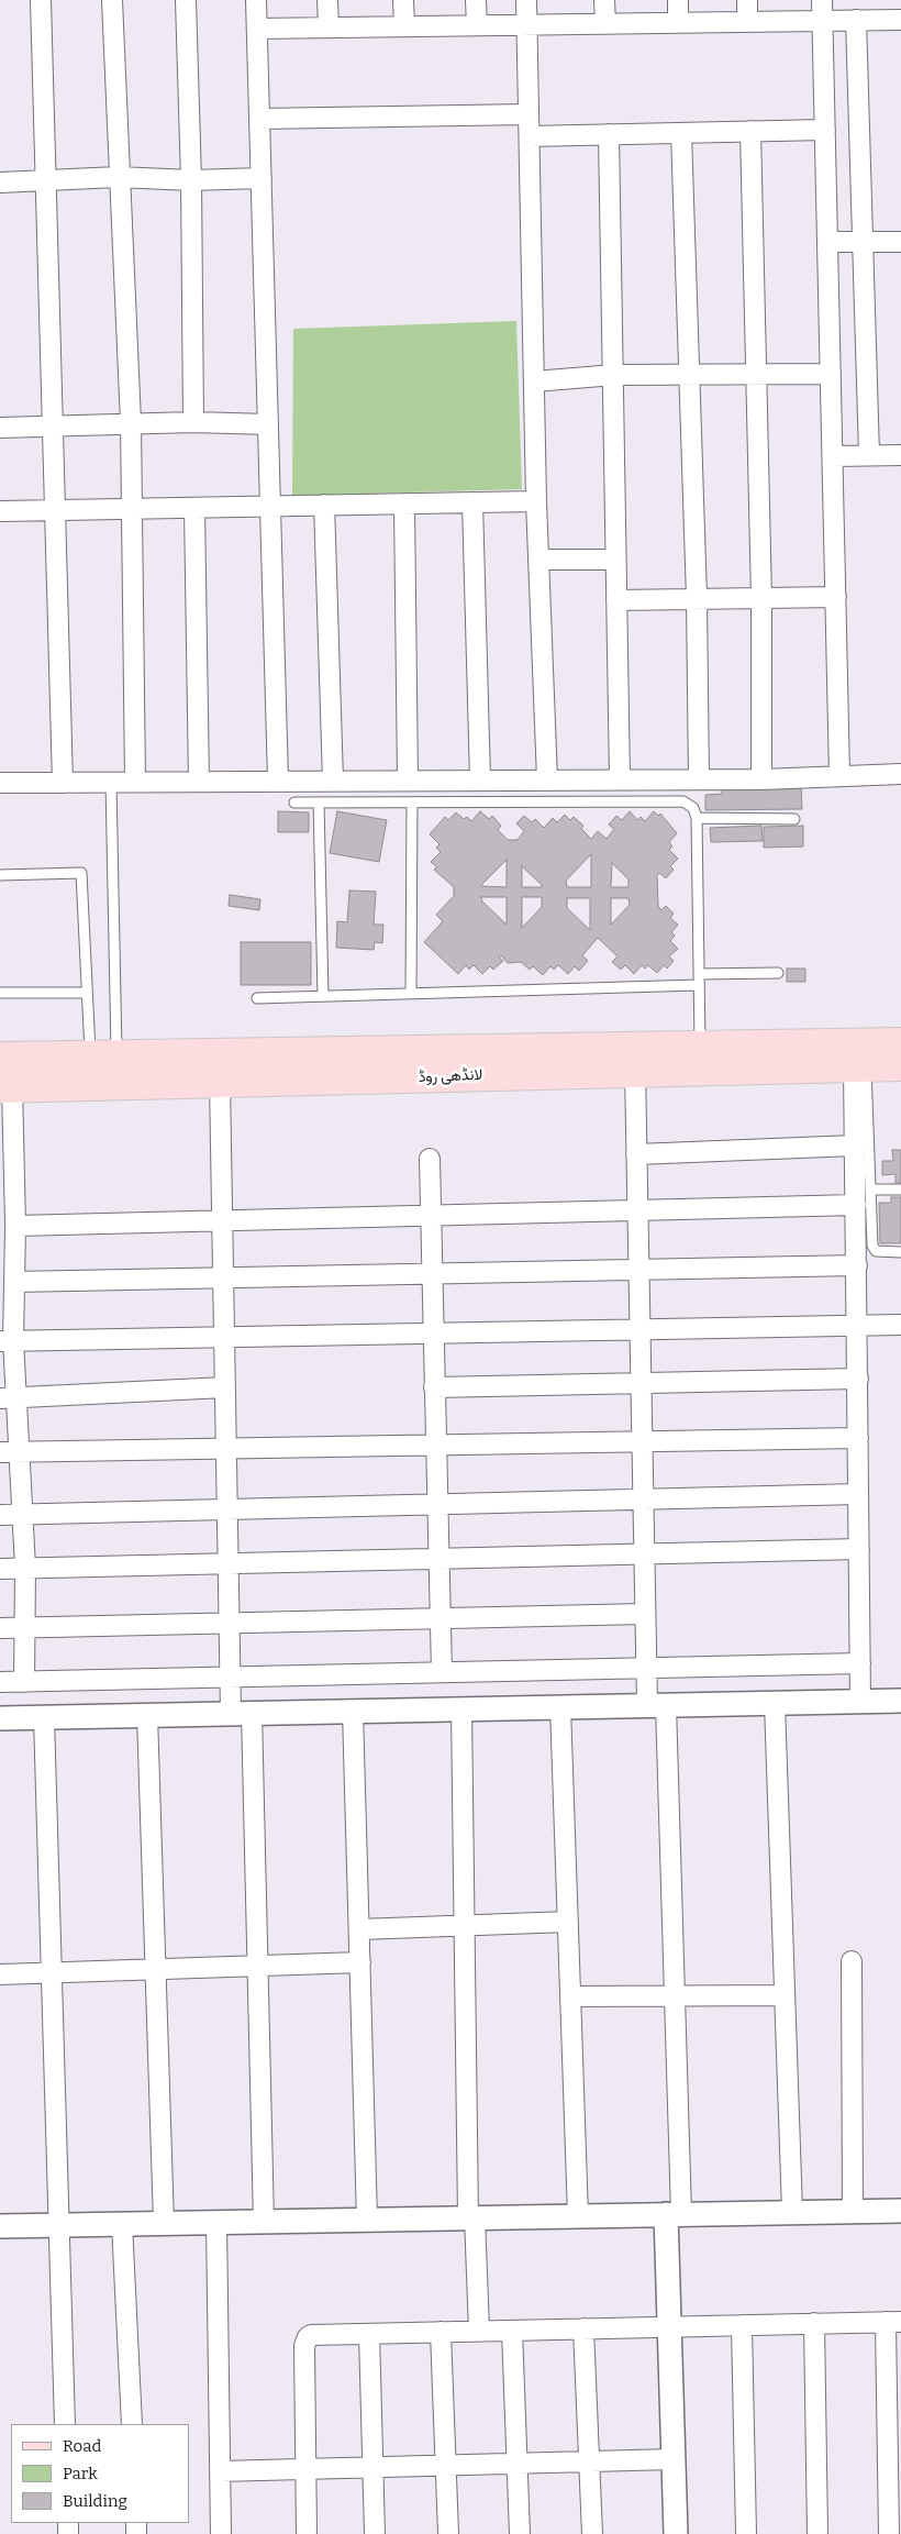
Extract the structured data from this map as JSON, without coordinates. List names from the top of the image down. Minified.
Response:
{"streets":{"main road":["لانڈھی روڈ"]},"legend":["Road","Park","Building"]}
